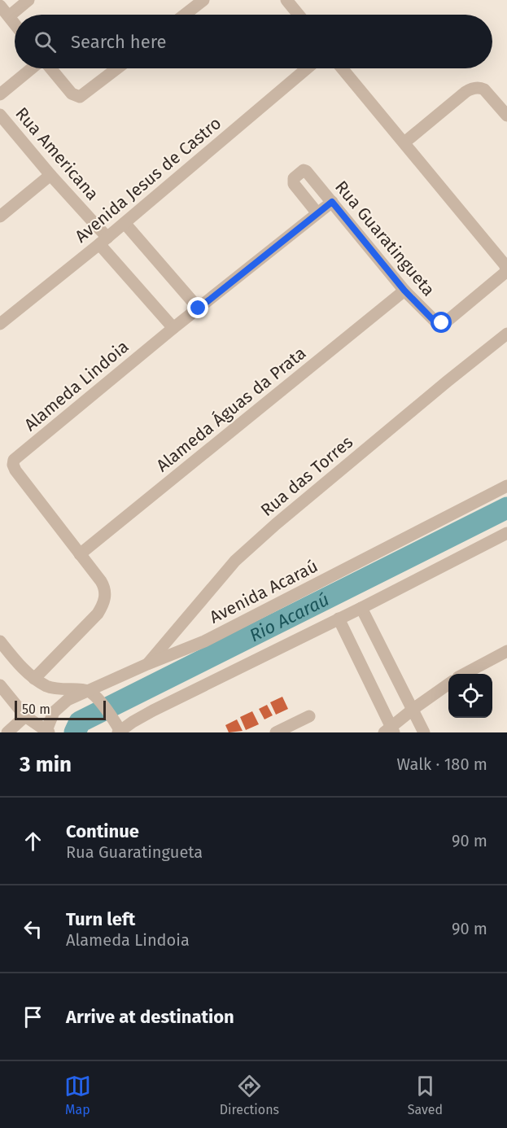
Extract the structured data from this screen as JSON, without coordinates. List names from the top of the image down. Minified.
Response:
{"streets":{"street":["Rua Americana","Avenida Jesus de Castro","Rua Guaratingueta","Alameda Lindoia","Alameda Águas da Prata","Rua das Torres","Avenida Acaraú"]},"crossings":[["Rua Americana","Avenida Jesus de Castro"],["Rua Americana","Alameda Lindoia"],["Rua Guaratingueta","Alameda Lindoia"],["Rua Guaratingueta","Alameda Águas da Prata"],["Alameda Lindoia","Alameda Águas da Prata"],["Rua das Torres","Avenida Acaraú"]],"water":["Rio Acaraú"],"scale_bar":"50 m","page":{"search":"Search here","scale":"50 m","heading":["3 min","Walk · 180 m"],"list":[["Continue","Rua Guaratingueta","90 m"],["Turn left","Alameda Lindoia","90 m"],"Arrive at destination"],"nav":["Map","Directions","Saved"]}}
